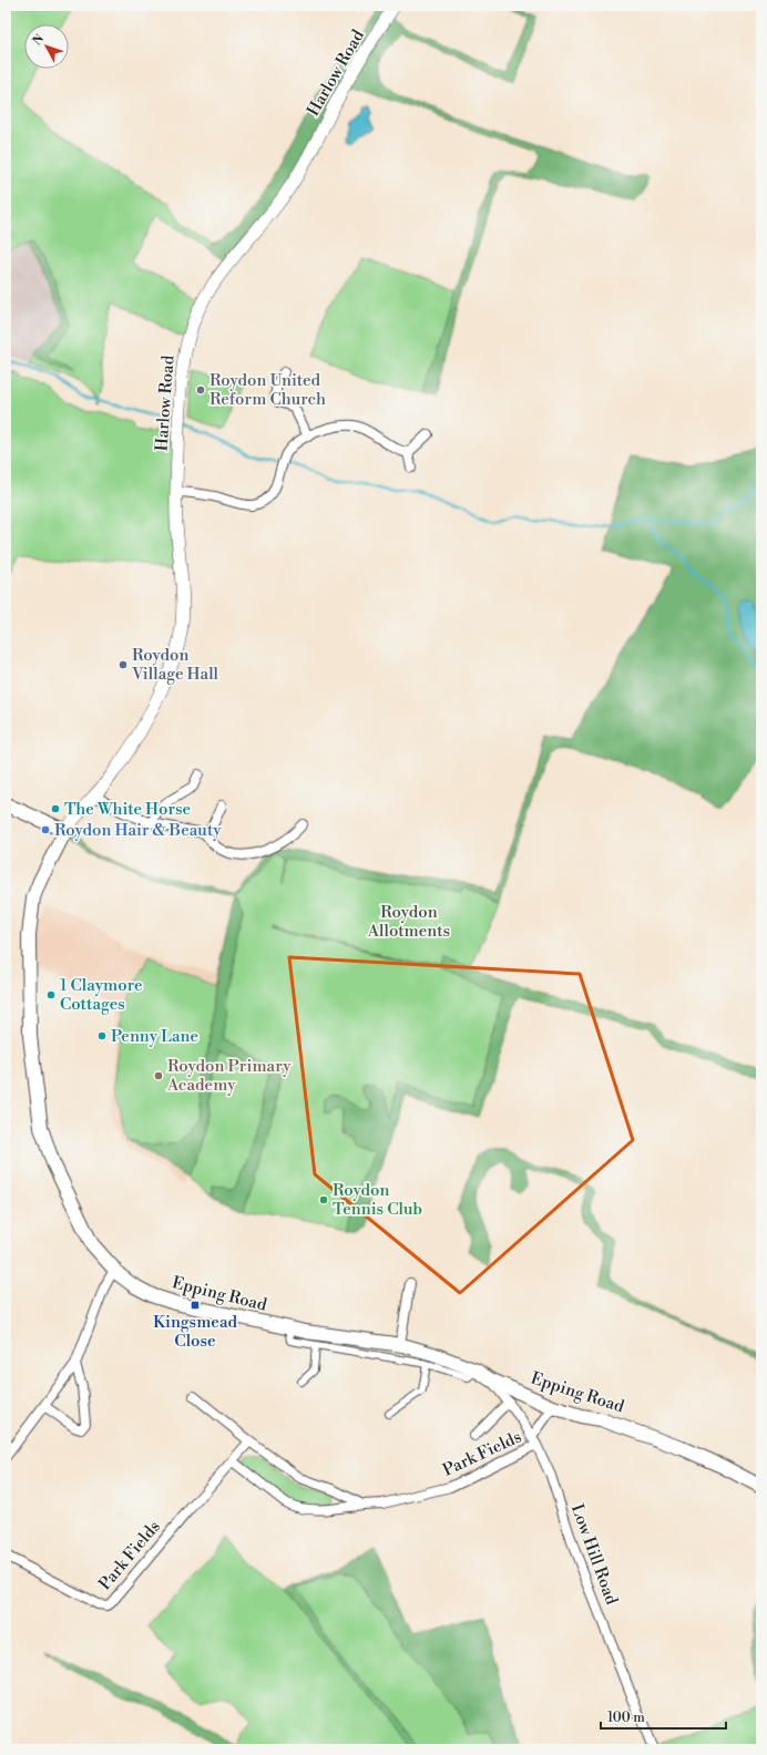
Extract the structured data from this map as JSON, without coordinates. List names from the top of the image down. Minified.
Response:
{"streets":{"main road":["Epping Road"],"street":["Harlow Road","Park Fields","Low Hill Road"]},"crossings":[["Harlow Road","Epping Road"],["Epping Road","Low Hill Road"],["Park Fields","Low Hill Road"]],"parks":["Roydon Allotments"],"places":{"other":["Roydon United Reform Church","Roydon Village Hall","The White Horse","Roydon Hair & Beauty","1 Claymore Cottages","Penny Lane","Roydon Primary Academy","Roydon Tennis Club"],"transit":["Kingsmead Close"]},"scale_bar":"100 m","north":"top left"}
